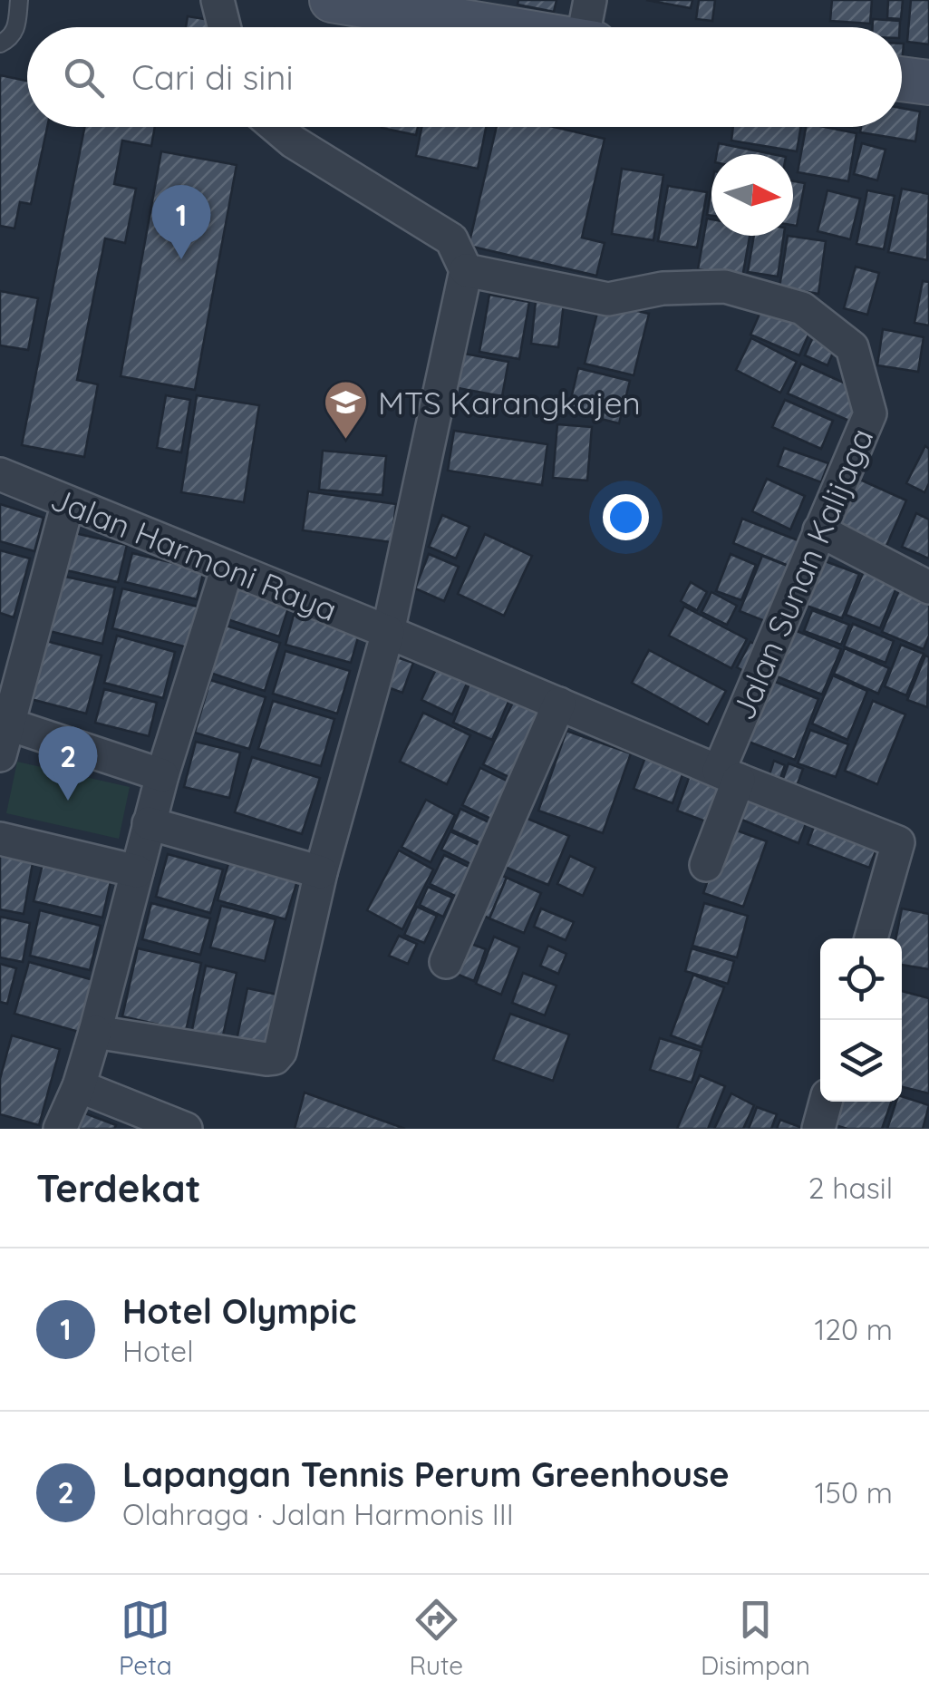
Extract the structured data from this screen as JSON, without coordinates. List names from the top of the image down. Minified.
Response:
{"streets":{"street":["Jalan Harmoni Raya","Jalan Sunan Kalijaga"]},"crossings":[["Jalan Harmoni Raya","Jalan Sunan Kalijaga"]],"places":{"school or university":["MTS Karangkajen"]},"north":"right","page":{"search":"Cari di sini","pins":["1","2"],"heading":["Terdekat","2 hasil"],"list":[{"mark":"1","name":"Hotel Olympic","note":"Hotel","value":"120 m"},{"mark":"2","name":"Lapangan Tennis Perum Greenhouse","note":"Olahraga · Jalan Harmonis III","value":"150 m"}],"nav":["Peta","Rute","Disimpan"]}}
